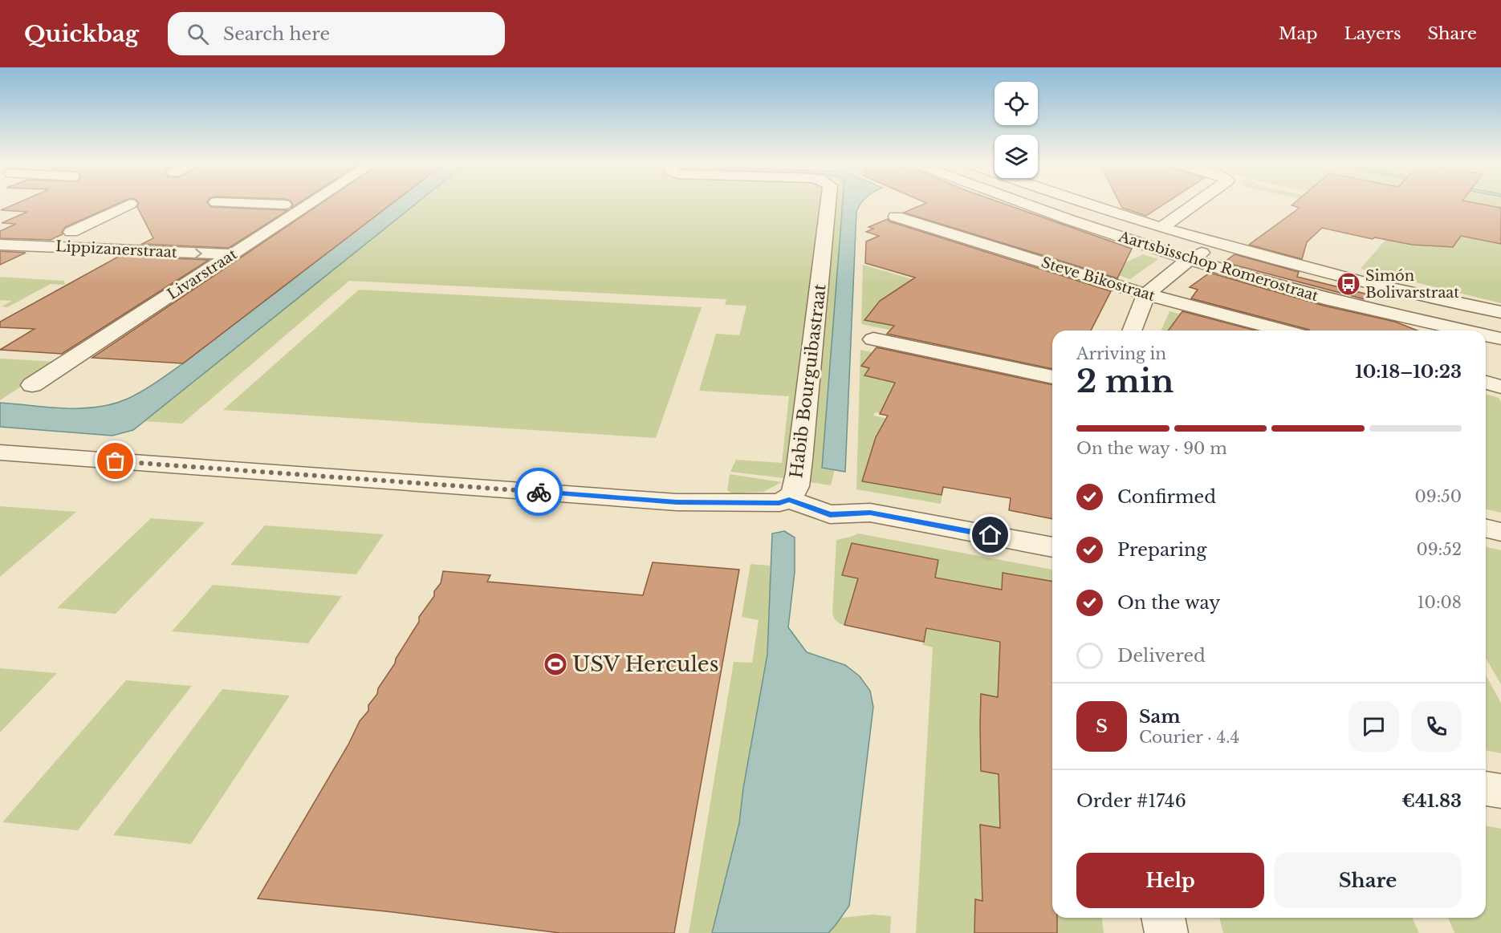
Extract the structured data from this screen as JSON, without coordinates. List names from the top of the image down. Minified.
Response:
{"streets":{"street":["Lippizanerstraat","Aartsbisschop Romerostraat","Livarstraat","Steve Bikostraat","Habib Bourguibastraat"]},"crossings":[["Lippizanerstraat","Livarstraat"]],"places":{"bus stop":["Simón Bolivarstraat"],"sports":["USV Hercules"]},"page":{"header":"Quickbag","search":"Search here","nav":["Map","Layers","Share"],"heading":["2 min","Arriving in","10:18–10:23"],"panel":["Sam","Courier · 4.4","Order #1746","€41.83"],"bar":"On the way · 90 m","list":[["Confirmed","09:50"],["Preparing","09:52"],["On the way","10:08"],"Delivered"],"round":"S","buttons":["Help","Share"]}}
